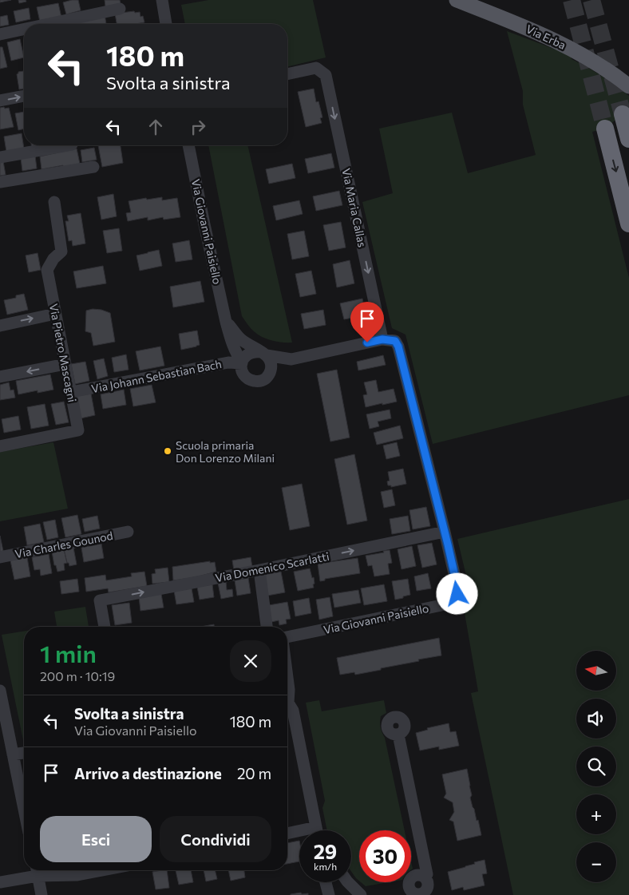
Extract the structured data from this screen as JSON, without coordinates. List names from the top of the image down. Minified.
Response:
{"streets":{"main road":["Via Erba"],"street":["Via Maria Callas","Via Giovanni Paisiello","Via Pietro Mascagni","Via Johann Sebastian Bach","Via Charles Gounod","Via Domenico Scarlatti"]},"crossings":[["Via Maria Callas","Via Giovanni Paisiello"],["Via Giovanni Paisiello","Via Johann Sebastian Bach"],["Via Giovanni Paisiello","Via Domenico Scarlatti"],["Via Pietro Mascagni","Via Johann Sebastian Bach"]],"one_way":["Via Maria Callas","Via Domenico Scarlatti"],"places":["Scuola primaria Don Lorenzo Milani"],"north":"left","page":{"turn":["180 m","Svolta a sinistra"],"heading":["1 min","200 m · 10:19"],"map_buttons":["+","−"],"list":[{"name":"Svolta a sinistra","note":"Via Giovanni Paisiello","value":"180 m"},{"name":"Arrivo a destinazione","value":"20 m"}],"buttons":["Esci","Condividi"],"speed":"29 km/h","limit":"30"}}
